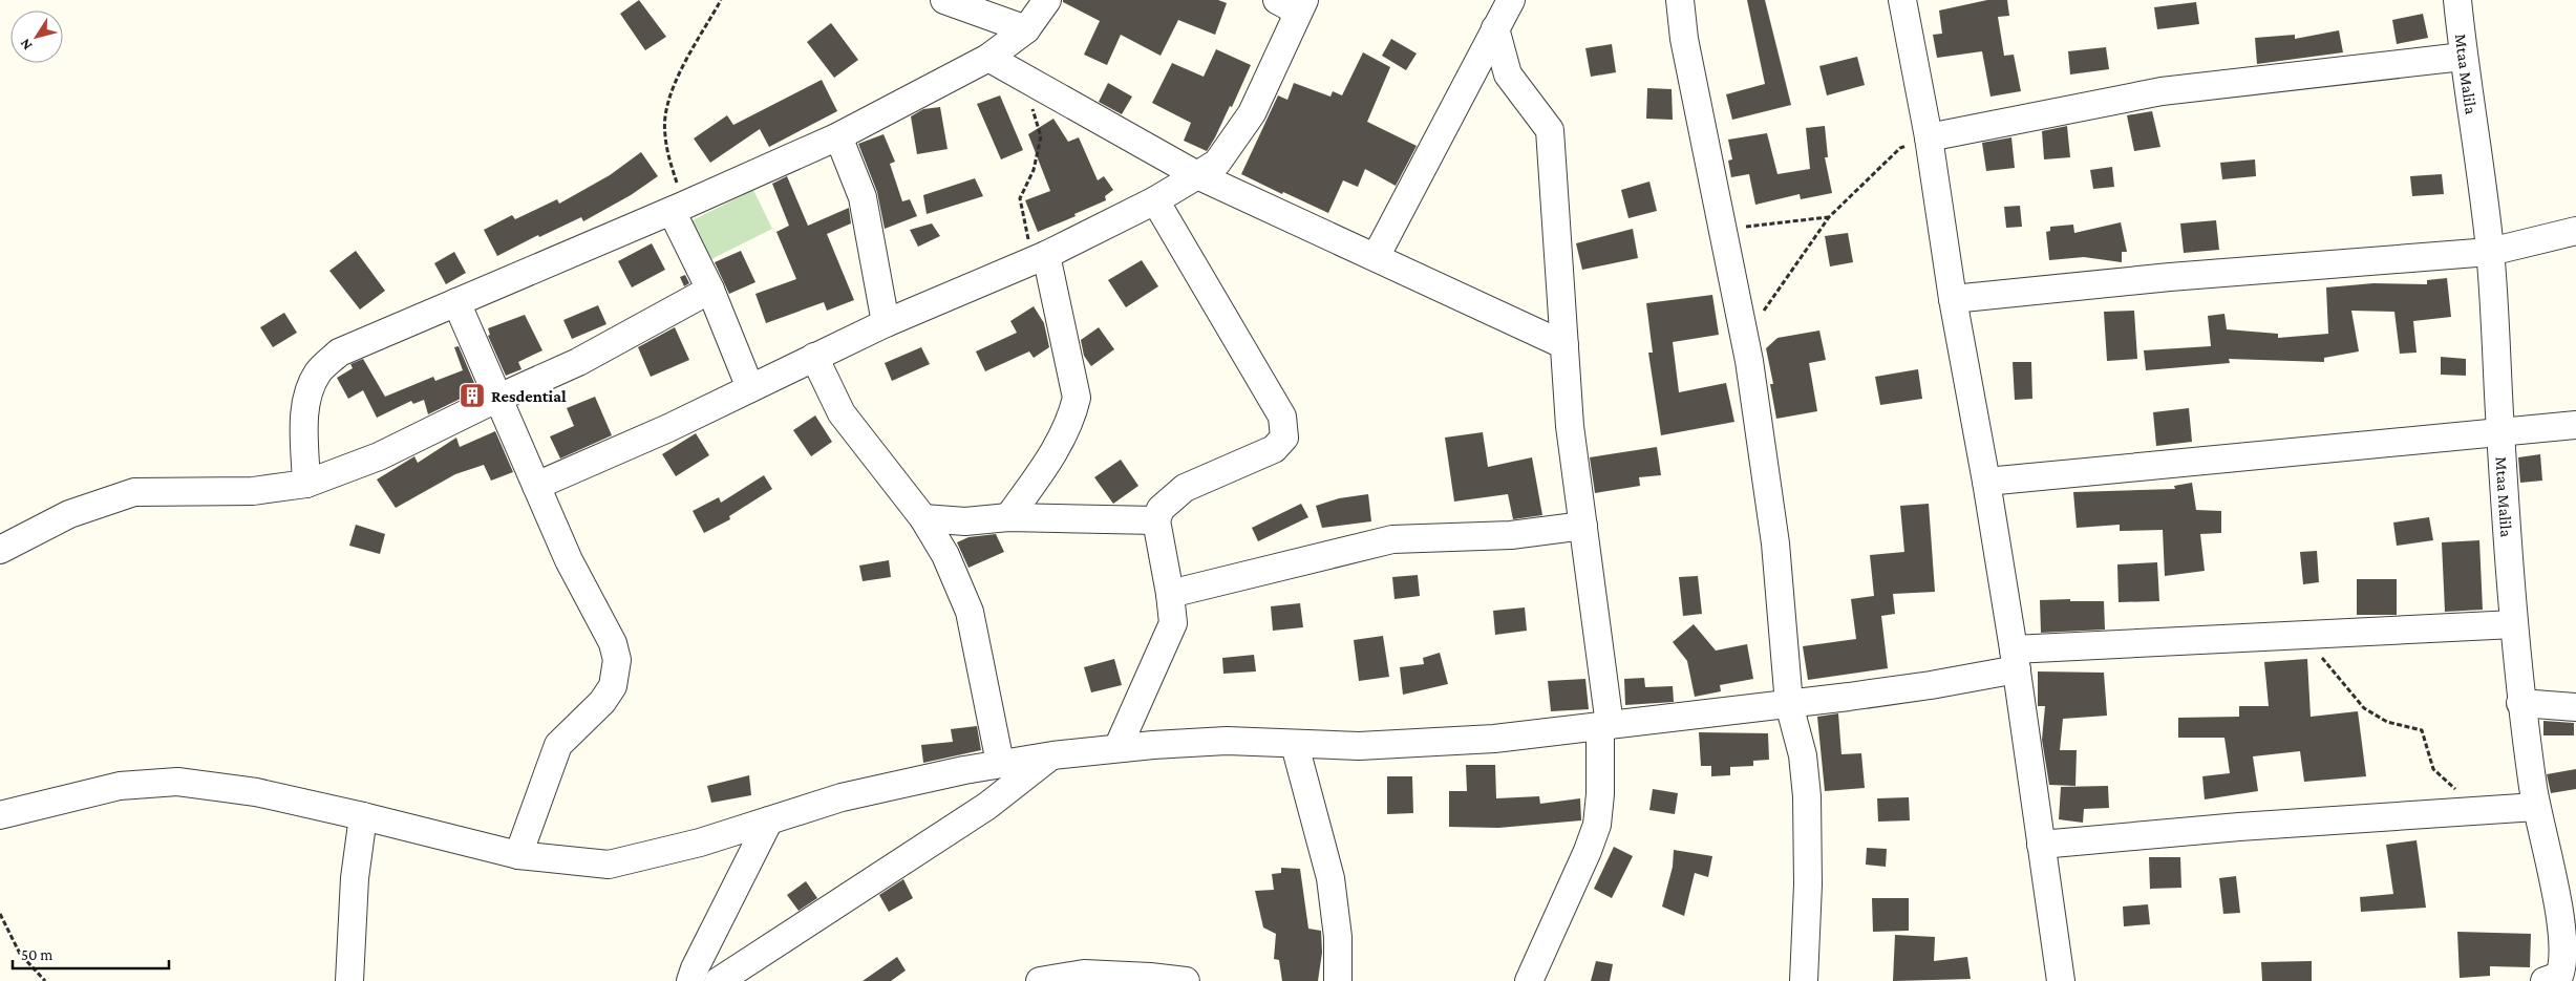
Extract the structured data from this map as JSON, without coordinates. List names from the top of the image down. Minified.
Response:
{"streets":{"street":["Mtaa Malila"]},"places":{"building":["Resdential"]},"scale_bar":"50 m","north":"bottom left"}
